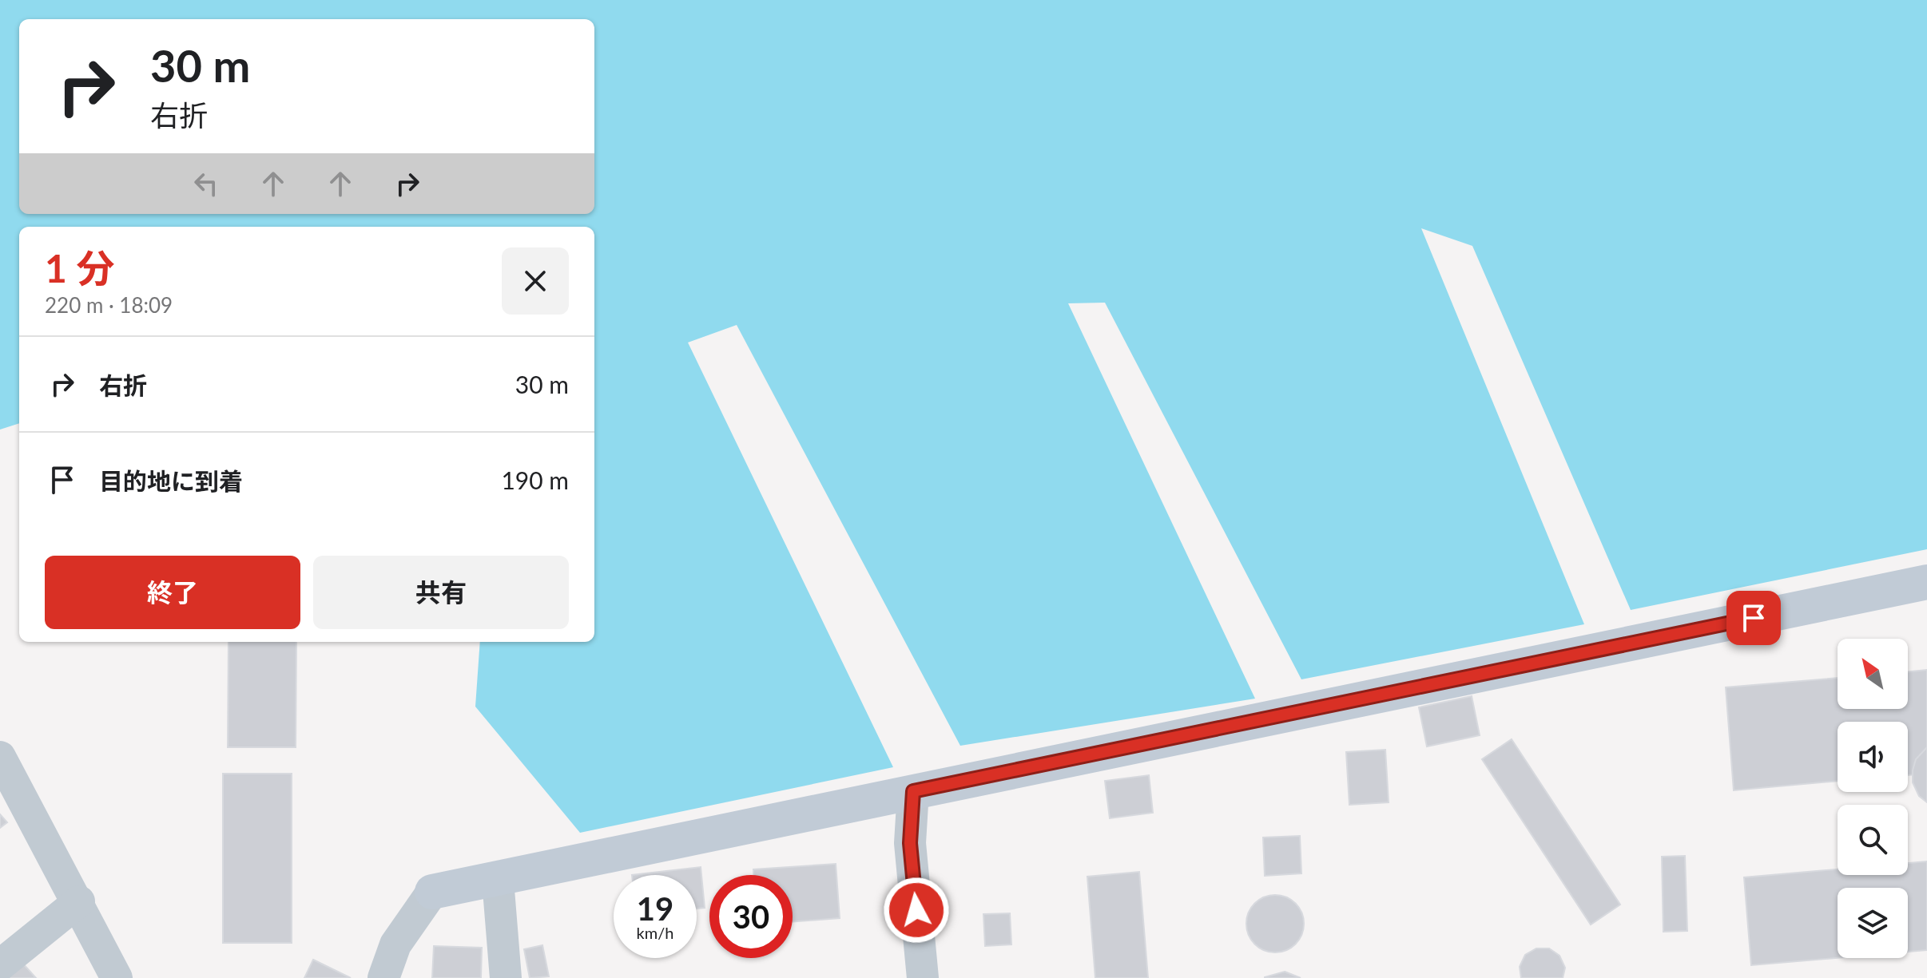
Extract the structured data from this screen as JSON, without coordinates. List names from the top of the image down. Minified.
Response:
{"north":"top left","page":{"turn":["30 m","右折"],"heading":["1 分","220 m · 18:09"],"list":[{"name":"右折","value":"30 m"},{"name":"目的地に到着","value":"190 m"}],"buttons":["終了","共有"],"speed":"19 km/h","limit":"30"}}
